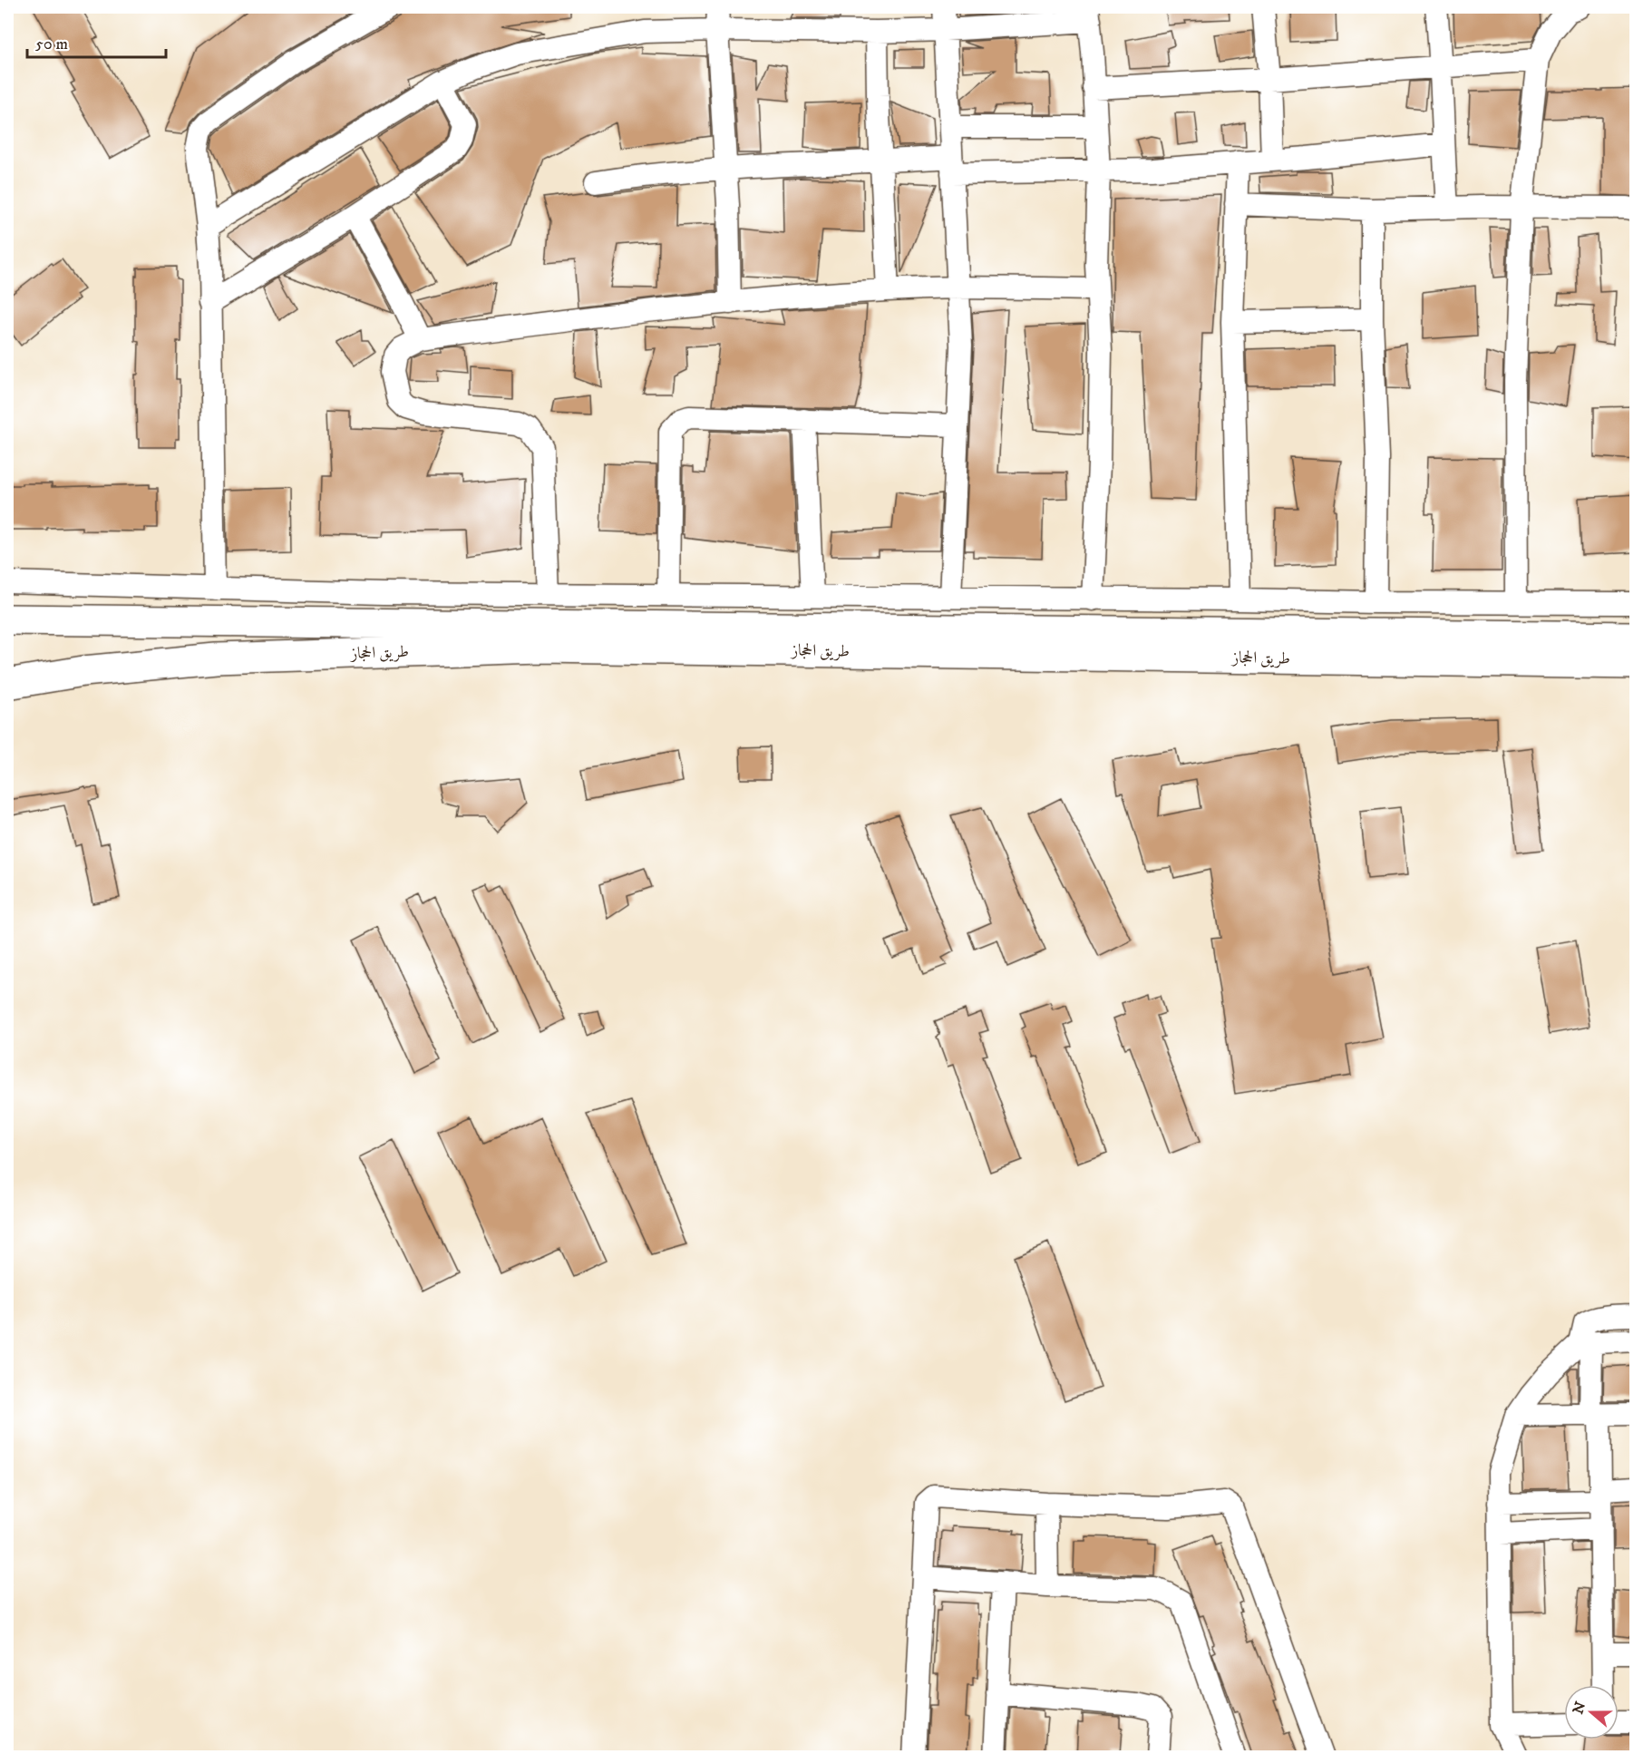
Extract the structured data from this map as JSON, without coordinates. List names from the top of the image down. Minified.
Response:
{"streets":{"main road":["طريق الحجاز"]},"scale_bar":"50 m","north":"left"}
